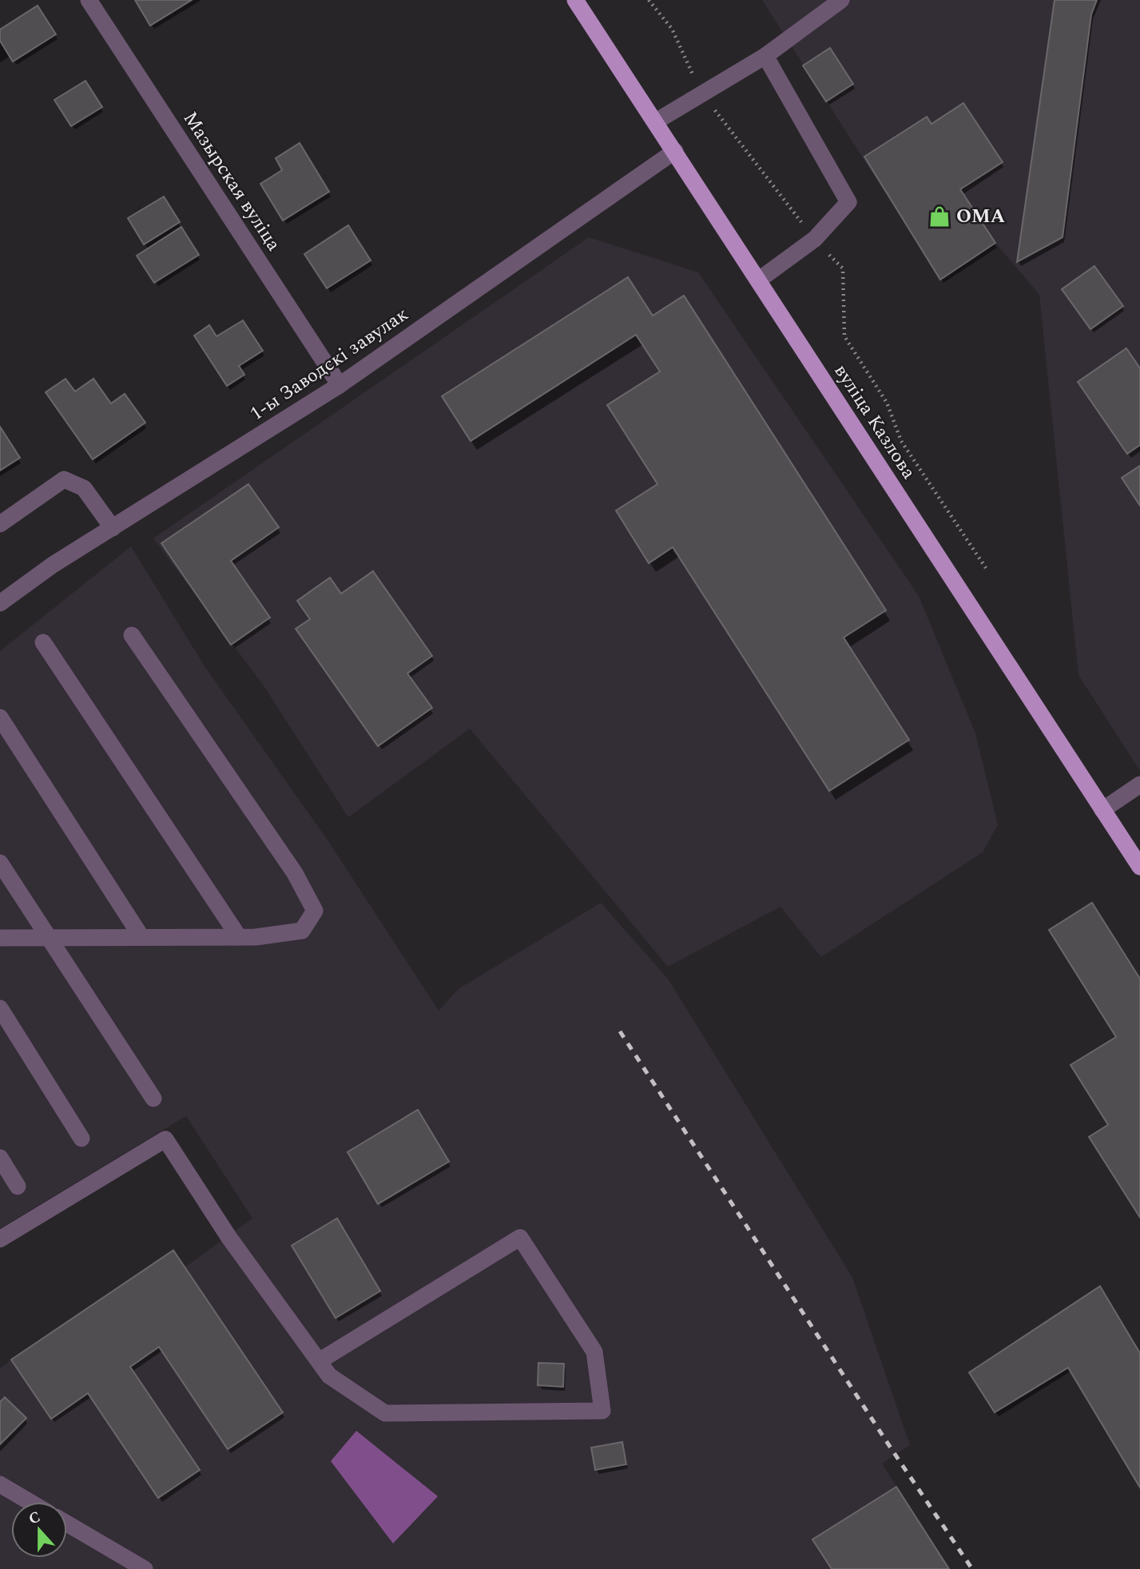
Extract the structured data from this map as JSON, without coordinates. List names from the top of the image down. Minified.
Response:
{"streets":{"main road":["вуліца Казлова"],"street":["Мазырская вуліца","1-ы Заводскі завулак"]},"crossings":[["Мазырская вуліца","1-ы Заводскі завулак"],["1-ы Заводскі завулак","вуліца Казлова"]],"places":{"shop":["ОМА"]},"north":"top"}
